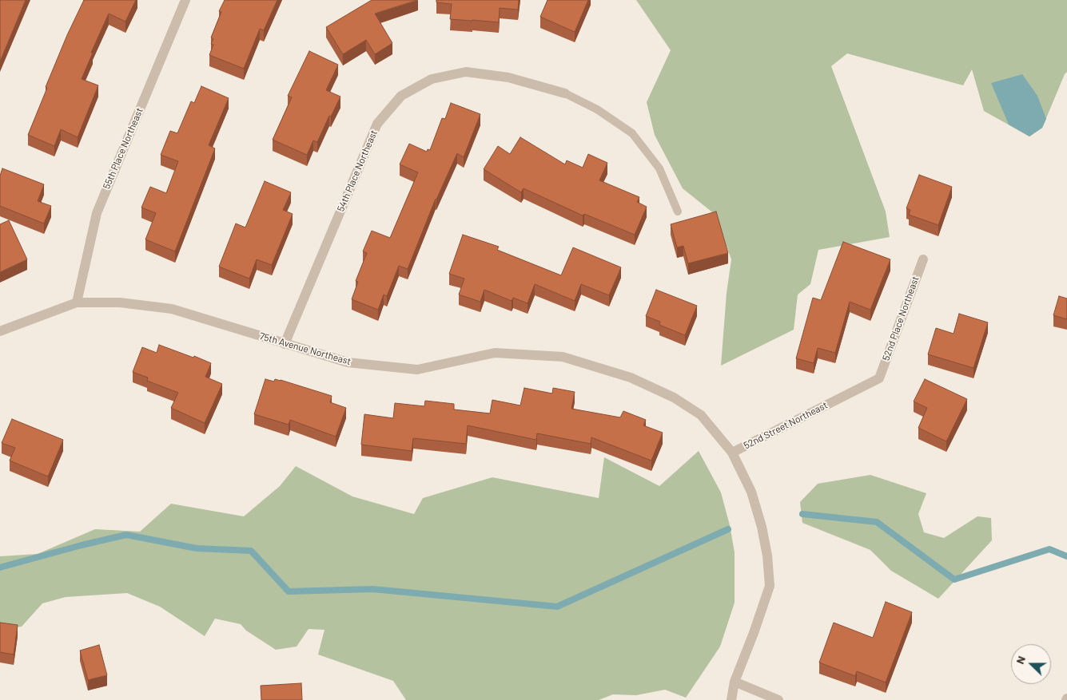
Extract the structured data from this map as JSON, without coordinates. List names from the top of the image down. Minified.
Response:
{"streets":{"street":["55th Place Northeast","54th Place Northeast","52nd Place Northeast","75th Avenue Northeast","52nd Street Northeast"]},"crossings":[["55th Place Northeast","75th Avenue Northeast"],["54th Place Northeast","75th Avenue Northeast"],["52nd Place Northeast","52nd Street Northeast"],["75th Avenue Northeast","52nd Street Northeast"]],"north":"left"}
